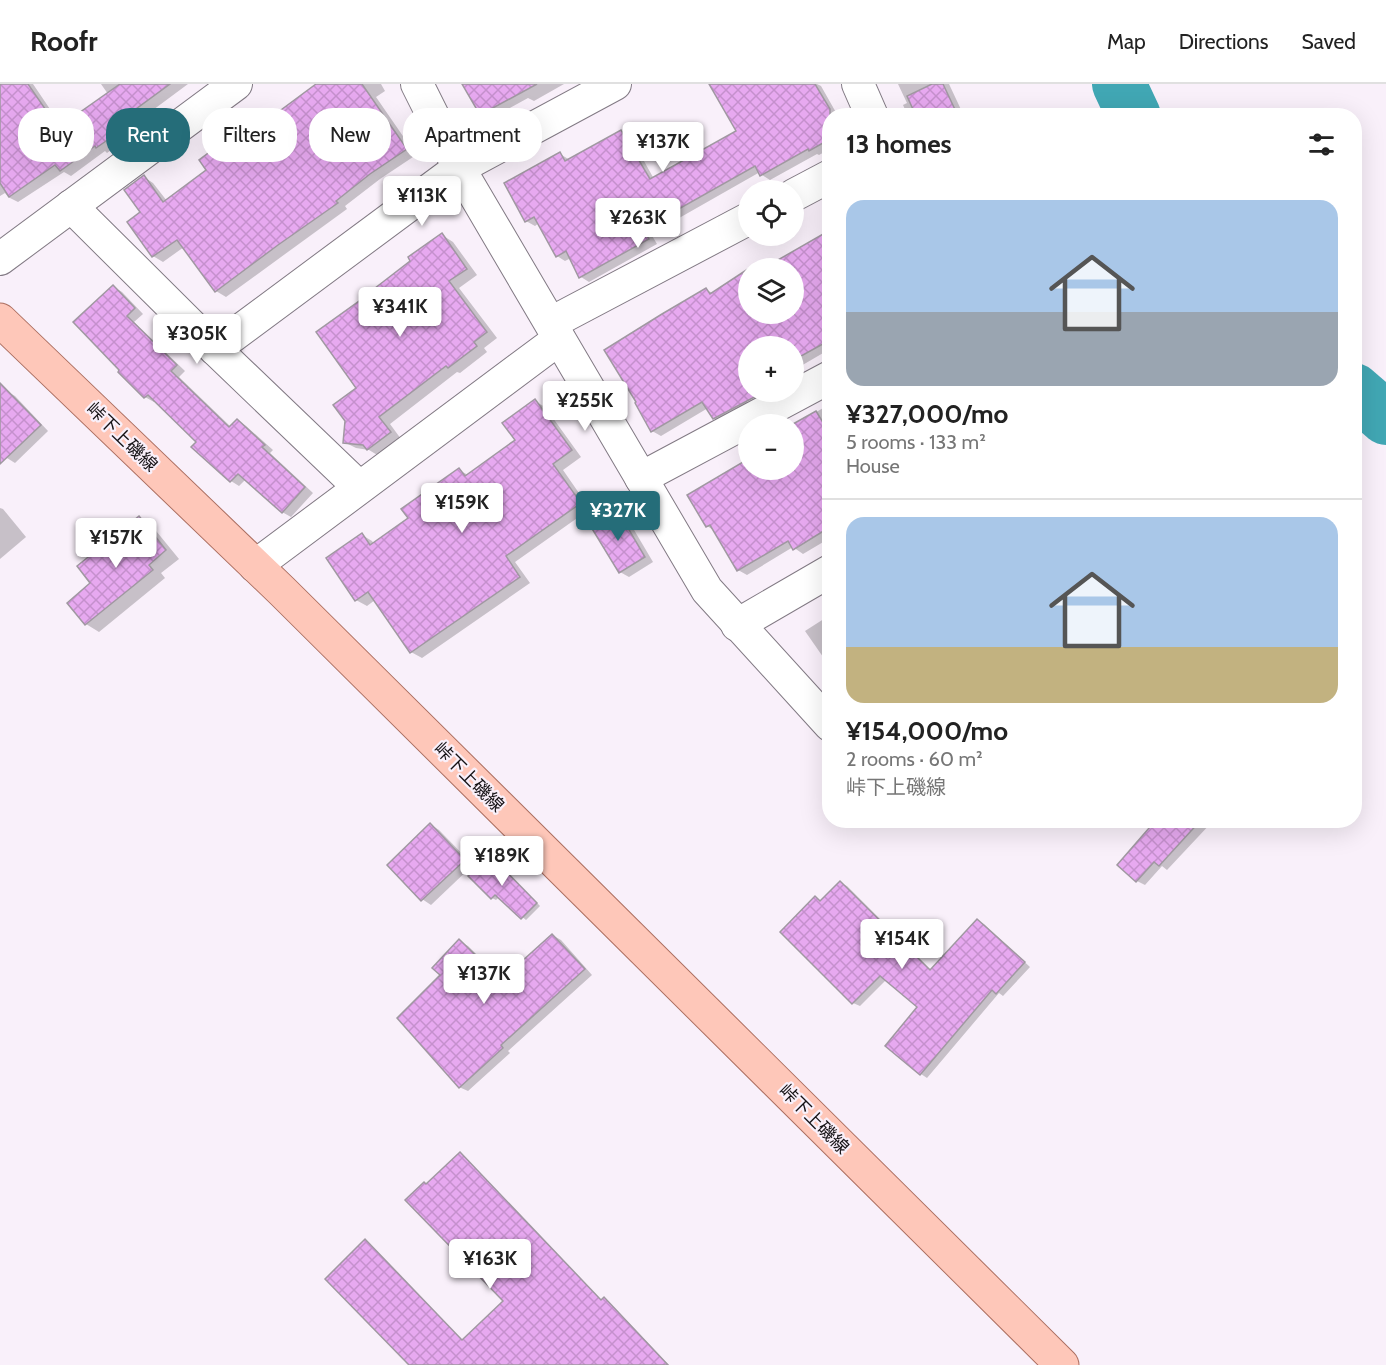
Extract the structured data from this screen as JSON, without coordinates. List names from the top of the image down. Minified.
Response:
{"streets":{"main road":["峠下上磯線"]},"page":{"header":"Roofr","nav":["Map","Directions","Saved"],"chip":["Buy","Rent","Filters","New","Apartment"],"heading":"13 homes","price":["¥137K","¥113K","¥263K","¥341K","¥305K","¥255K","¥159K","¥327K","¥157K","¥189K","¥154K","¥137K","¥163K"],"map_buttons":["+","−"],"list":[{"name":"¥327,000/mo","note":"5 rooms · 133 m² · House"},{"name":"¥154,000/mo","note":"2 rooms · 60 m² · 峠下上磯線"}]}}
